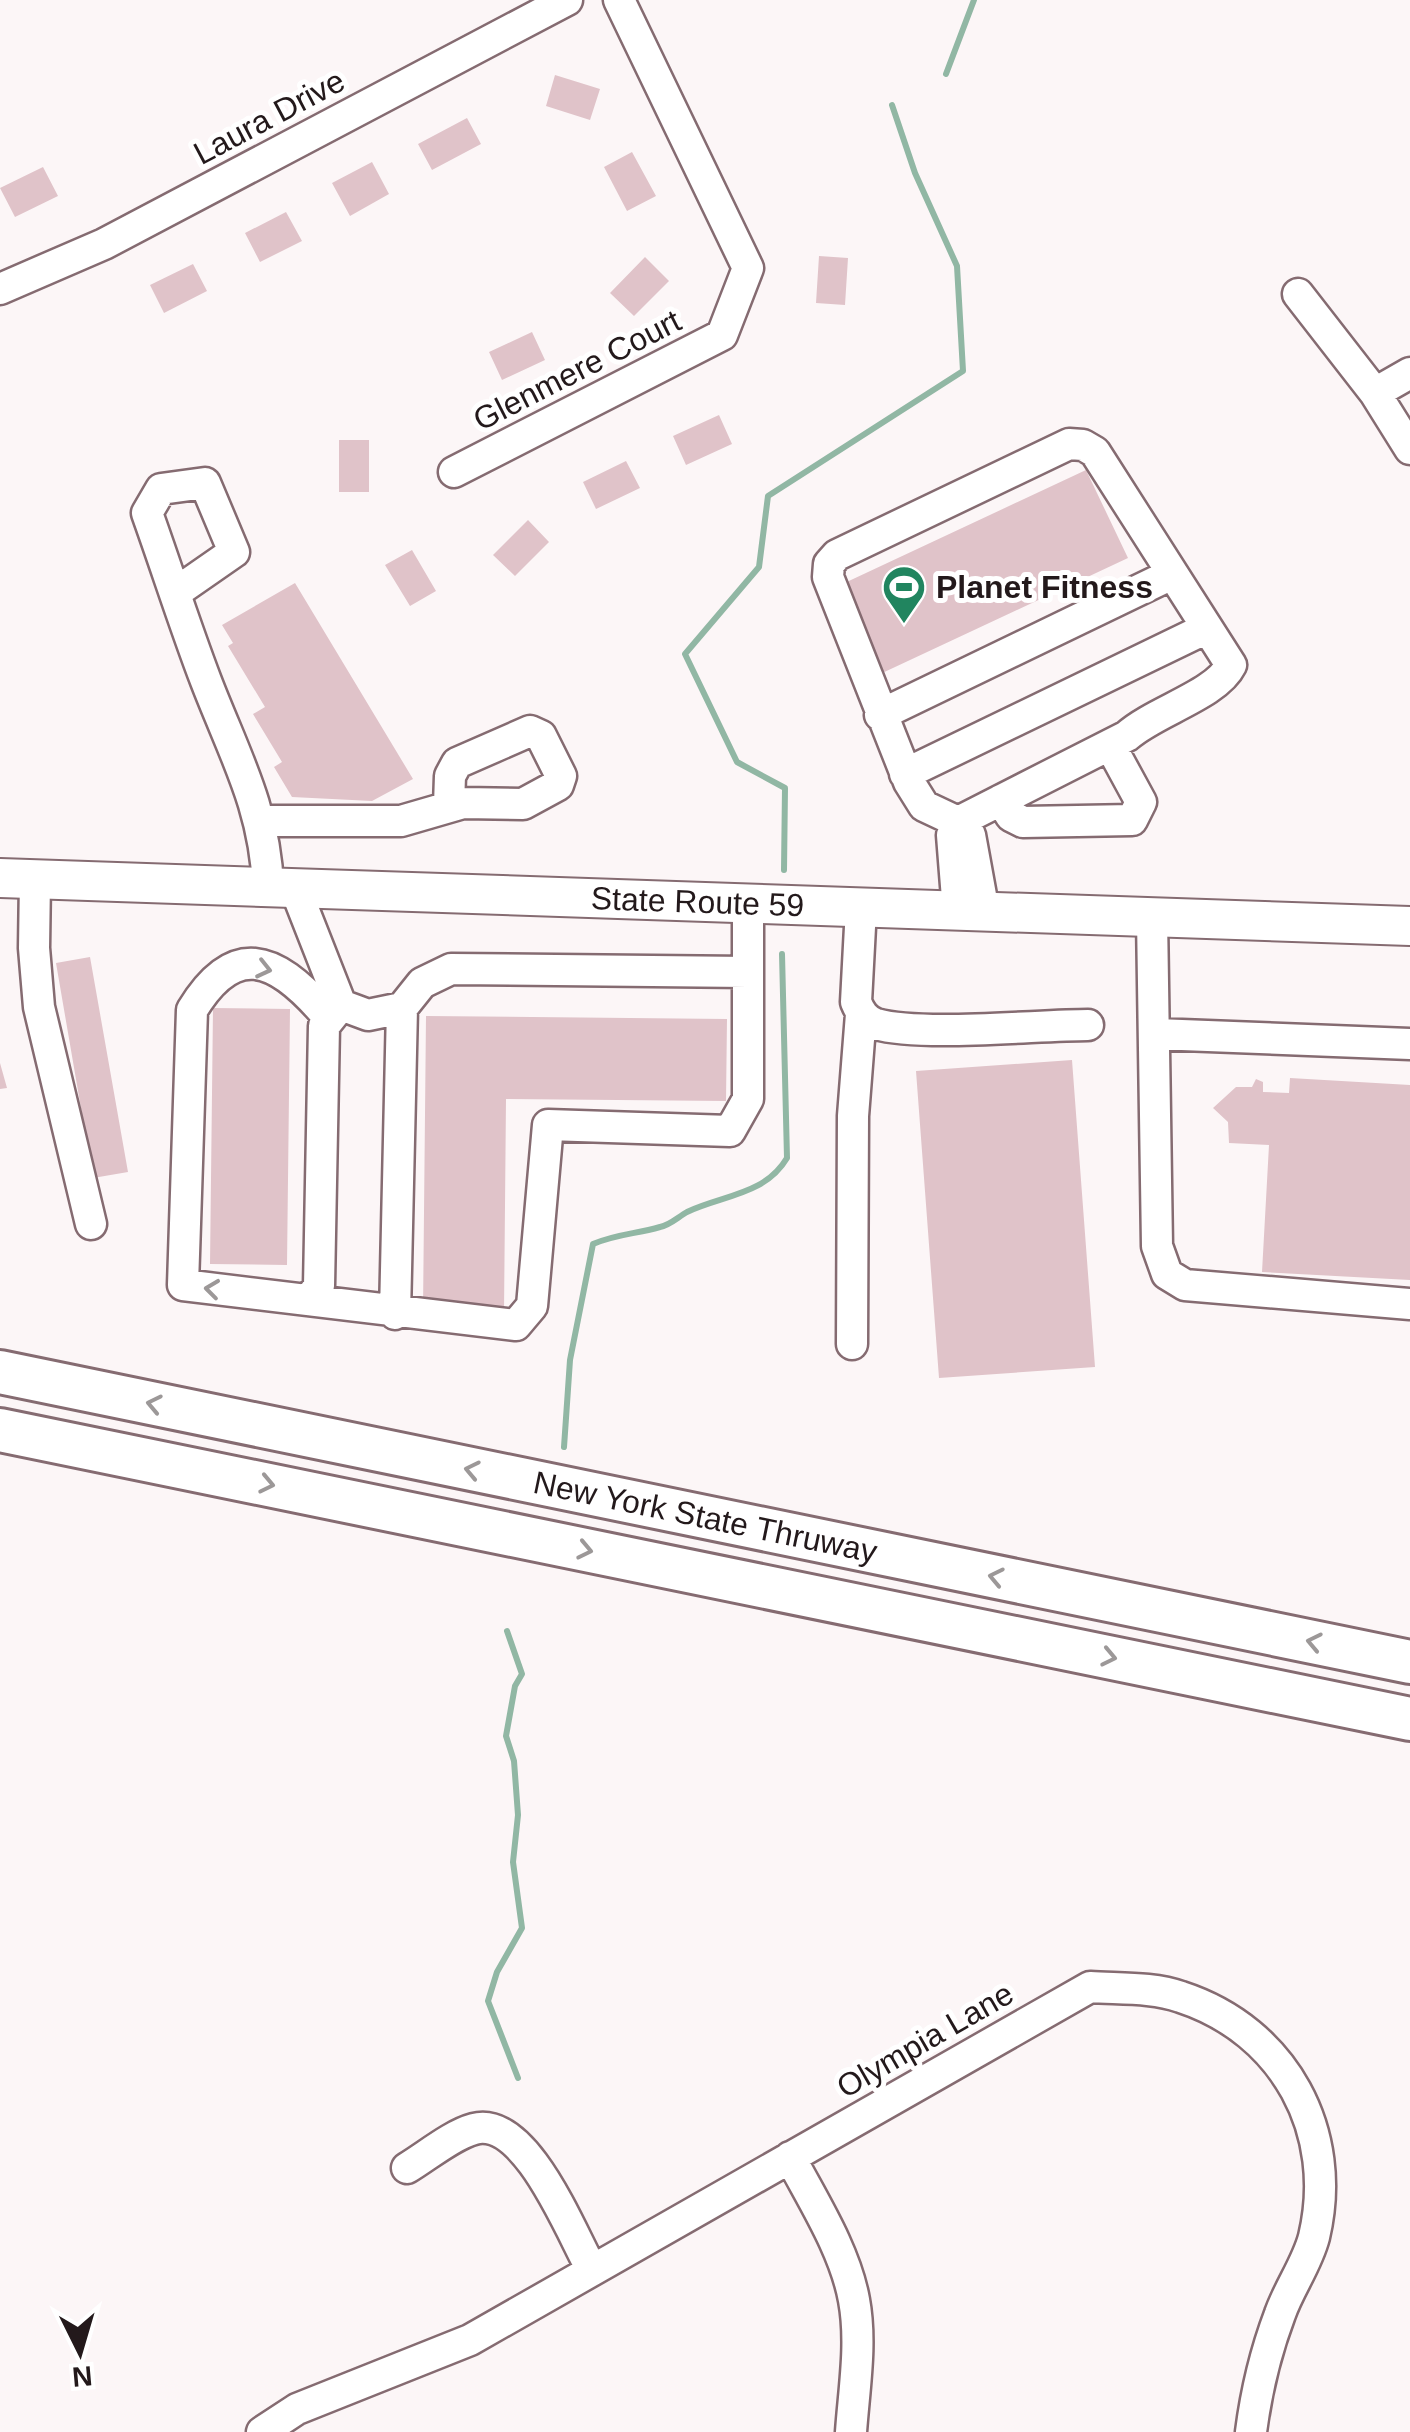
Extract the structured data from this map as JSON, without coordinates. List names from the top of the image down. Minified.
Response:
{"streets":{"highway":["New York State Thruway"],"main road":["State Route 59"],"street":["Laura Drive","Glenmere Court","Olympia Lane"]},"places":{"sports":["Planet Fitness"]},"north":"bottom"}
